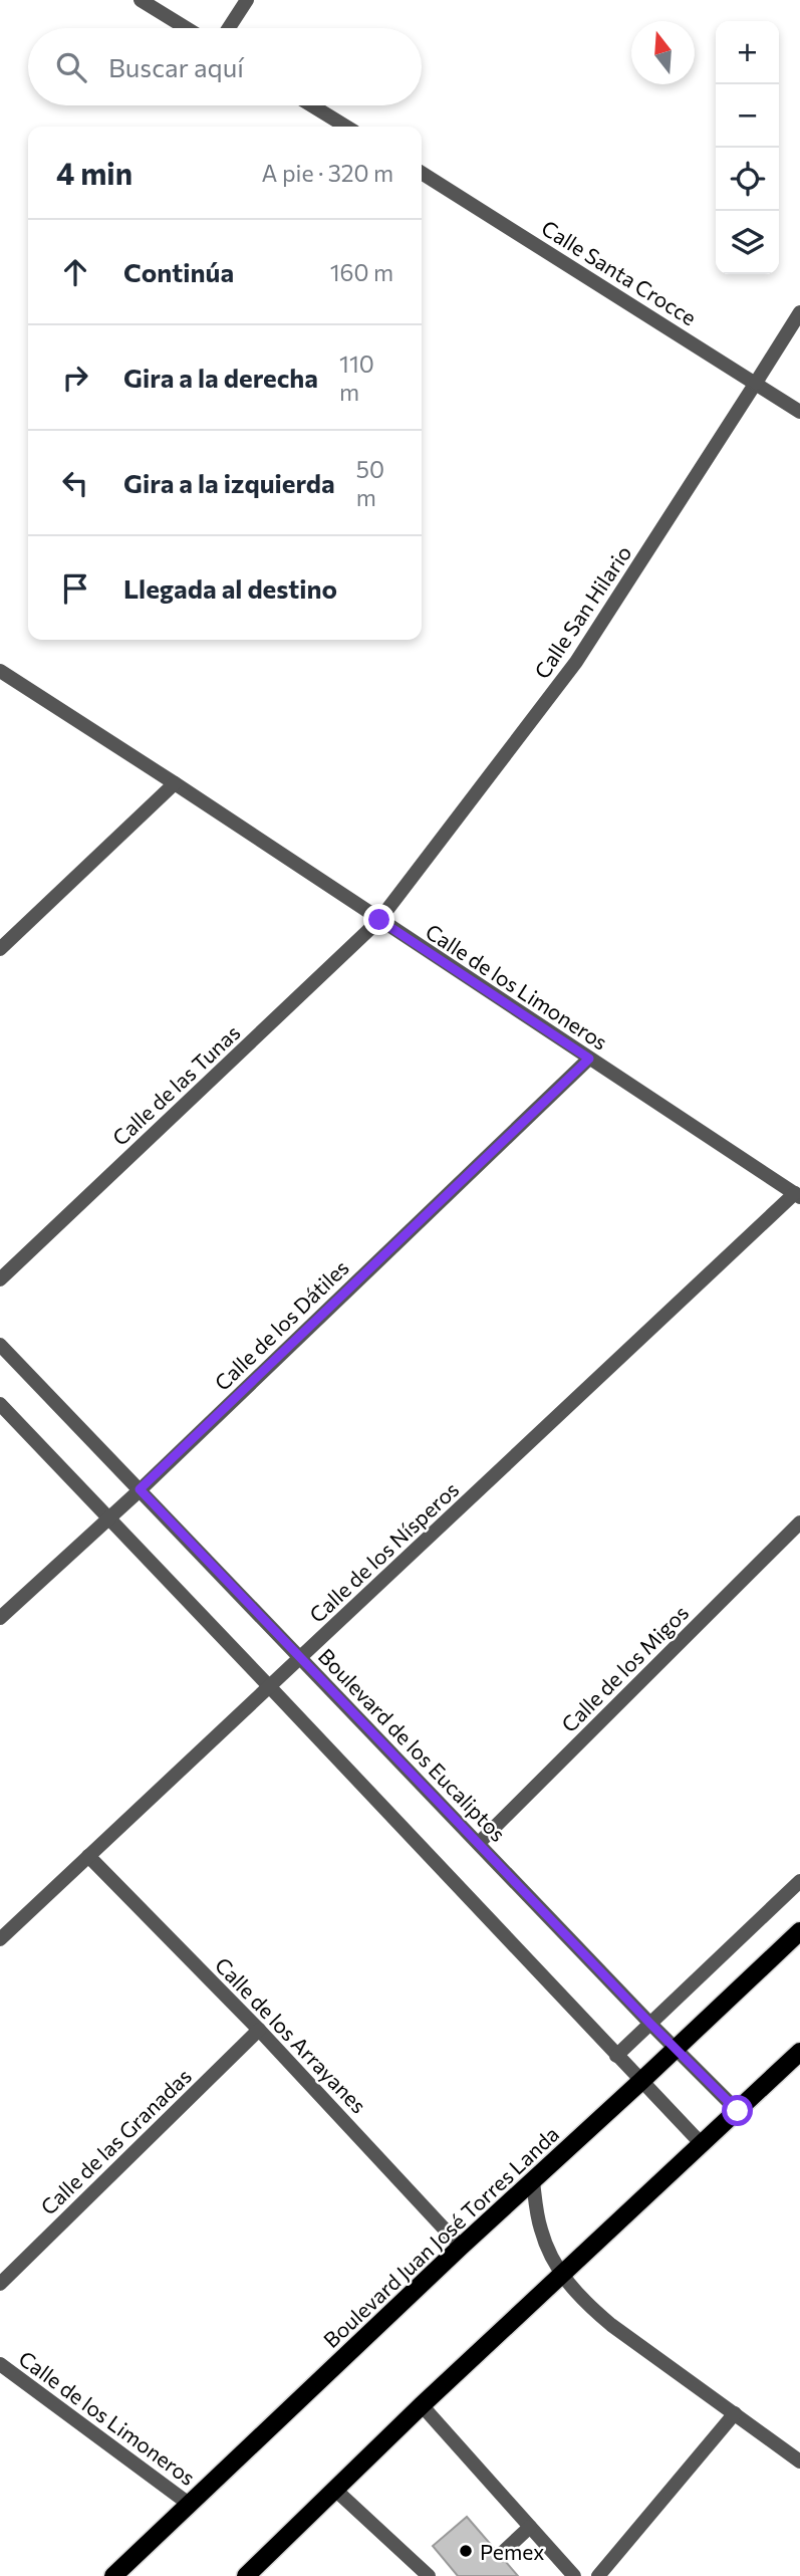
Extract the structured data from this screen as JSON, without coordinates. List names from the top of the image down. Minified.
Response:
{"streets":{"main road":["Boulevard Juan José Torres Landa"],"street":["Calle Santa Crocce","Calle San Hilario","Calle de los Limoneros","Calle de las Tunas","Calle de los Dátiles","Calle de los Nísperos","Calle de los Migos","Boulevard de los Eucaliptos","Calle de los Arrayanes","Calle de las Granadas"]},"crossings":[["Calle Santa Crocce","Calle San Hilario"],["Calle San Hilario","Calle de los Limoneros"],["Calle San Hilario","Calle de las Tunas"],["Calle de los Limoneros","Calle de las Tunas"],["Calle de los Limoneros","Calle de los Dátiles"],["Calle de los Limoneros","Calle de los Nísperos"],["Calle de los Limoneros","Boulevard Juan José Torres Landa"],["Calle de los Dátiles","Boulevard de los Eucaliptos"],["Calle de los Nísperos","Boulevard de los Eucaliptos"],["Calle de los Nísperos","Calle de los Arrayanes"],["Calle de los Migos","Boulevard de los Eucaliptos"],["Boulevard de los Eucaliptos","Boulevard Juan José Torres Landa"],["Calle de los Arrayanes","Calle de las Granadas"],["Calle de los Arrayanes","Boulevard Juan José Torres Landa"]],"places":["Pemex"],"north":"top","page":{"map_buttons":["+","−"],"search":"Buscar aquí","heading":["4 min","A pie · 320 m"],"list":[["Continúa","160 m"],["Gira a la derecha","110 m"],["Gira a la izquierda","50 m"],"Llegada al destino"]}}
